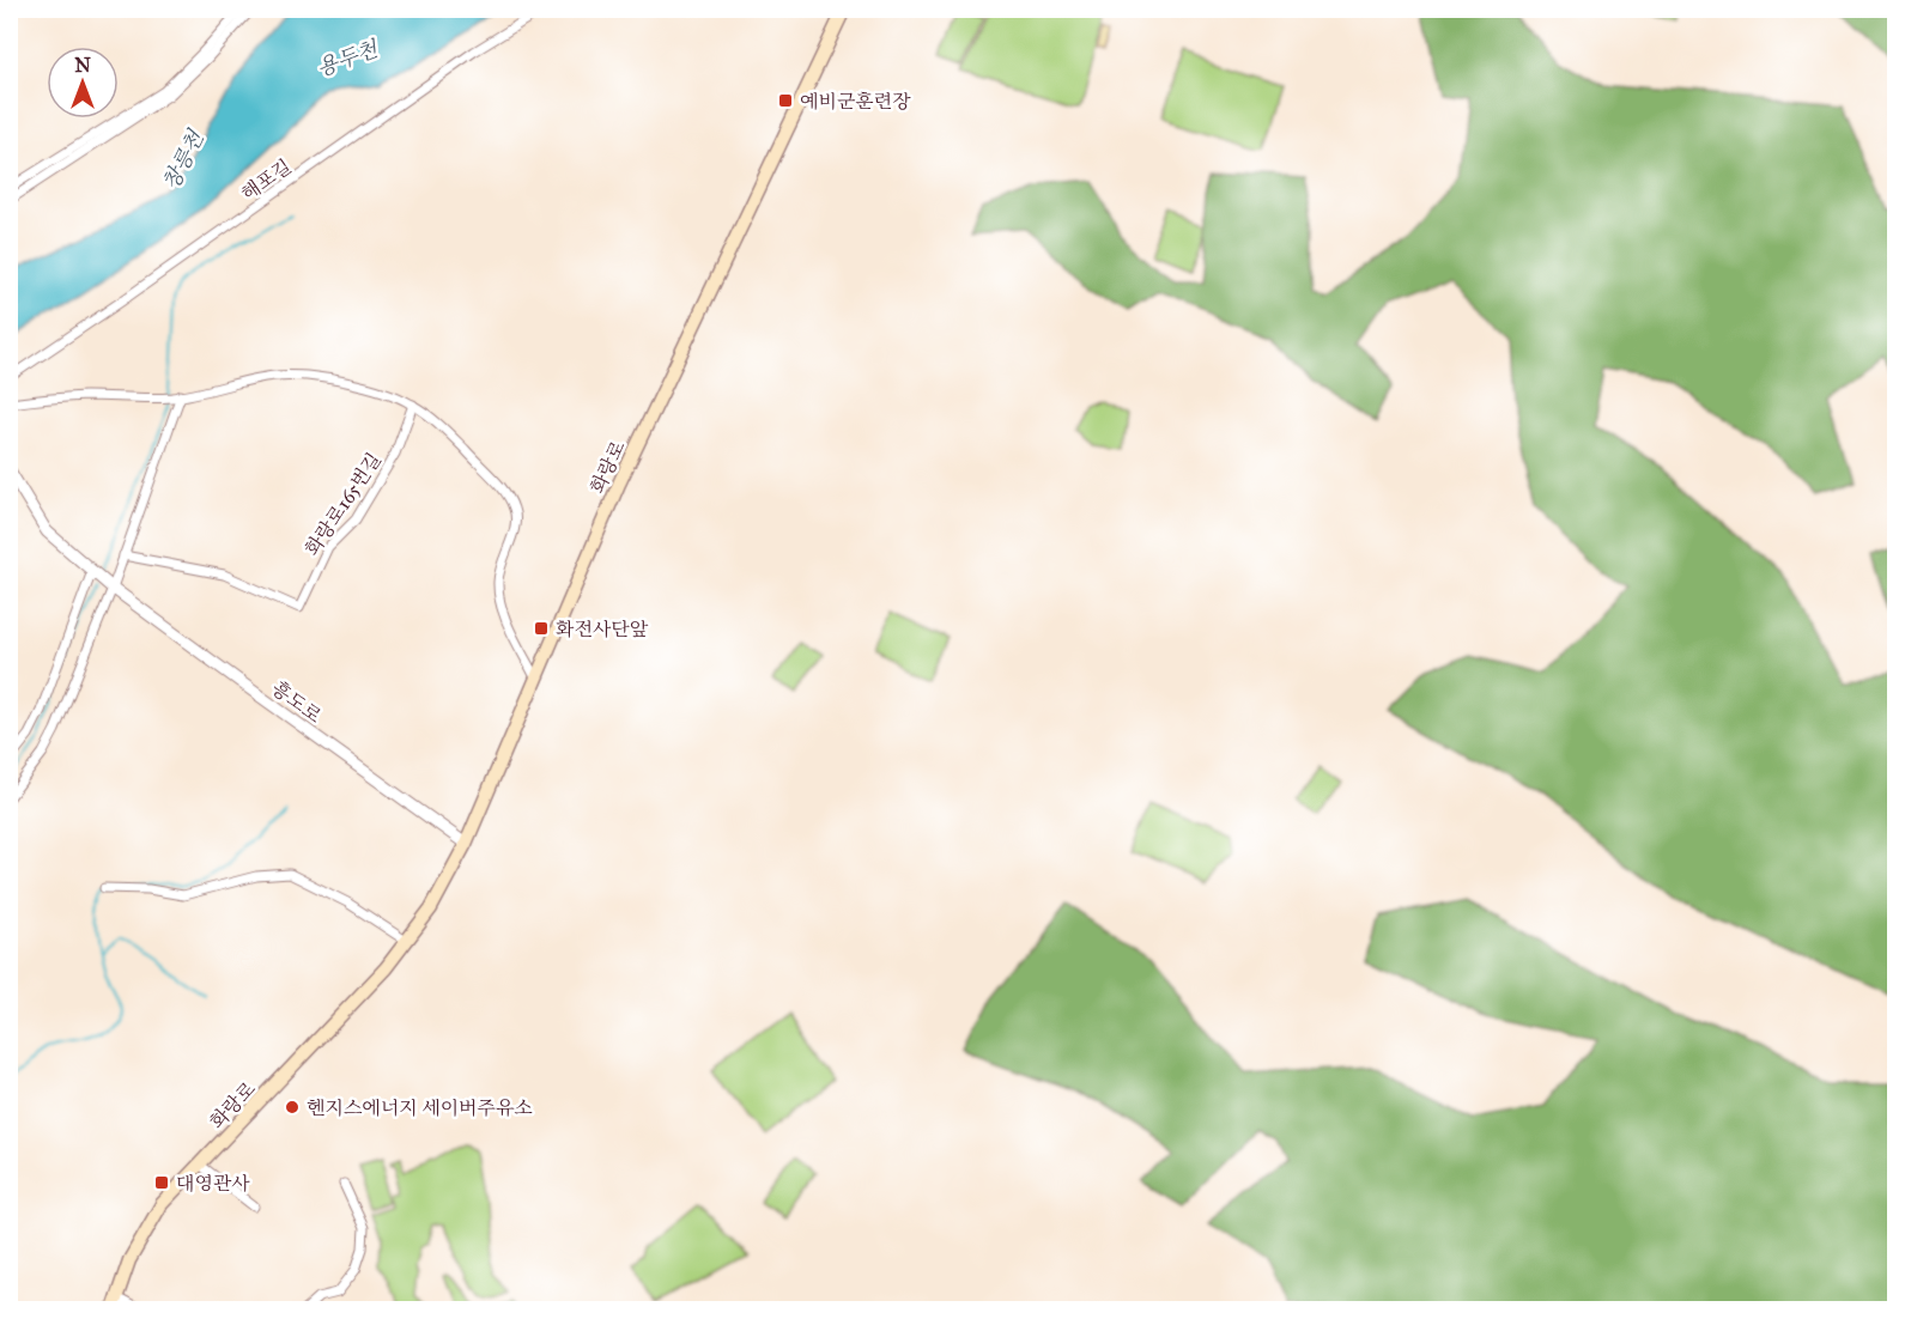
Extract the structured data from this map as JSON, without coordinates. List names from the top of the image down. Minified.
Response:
{"streets":{"main road":["화랑로"],"street":["해포길","화랑로165번길","흥도로"]},"crossings":[["화랑로","흥도로"]],"water":["용두천","창릉천"],"places":{"transit":["예비군훈련장","화전사단앞","대영관사"],"other":["헨지스에너지 세이버주유소"]},"north":"top"}
